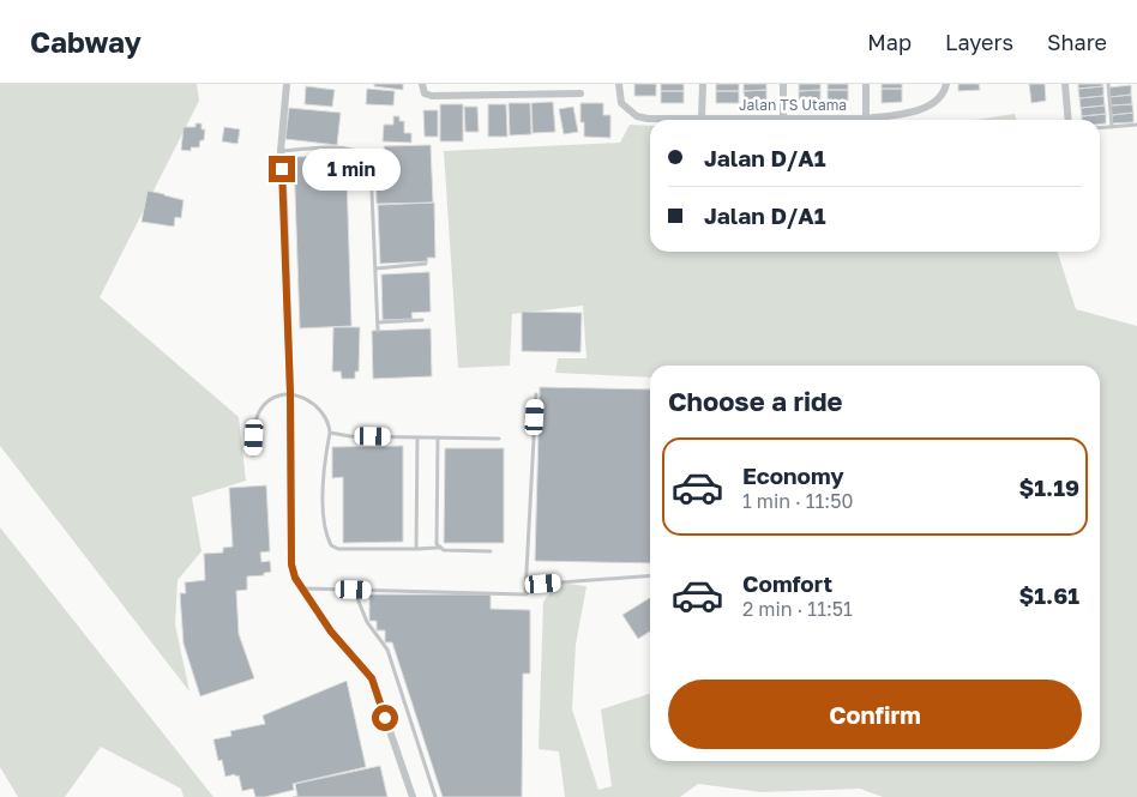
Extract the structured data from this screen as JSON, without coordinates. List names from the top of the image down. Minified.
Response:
{"streets":{"street":["Jalan TS Utama"]},"page":{"header":"Cabway","nav":["Map","Layers","Share"],"banner":["Jalan D/A1","Jalan D/A1"],"bubble":"1 min","heading":"Choose a ride","list":[{"name":"Economy","note":"1 min · 11:50","value":"$1.19"},{"name":"Comfort","note":"2 min · 11:51","value":"$1.61"}],"buttons":"Confirm"}}
